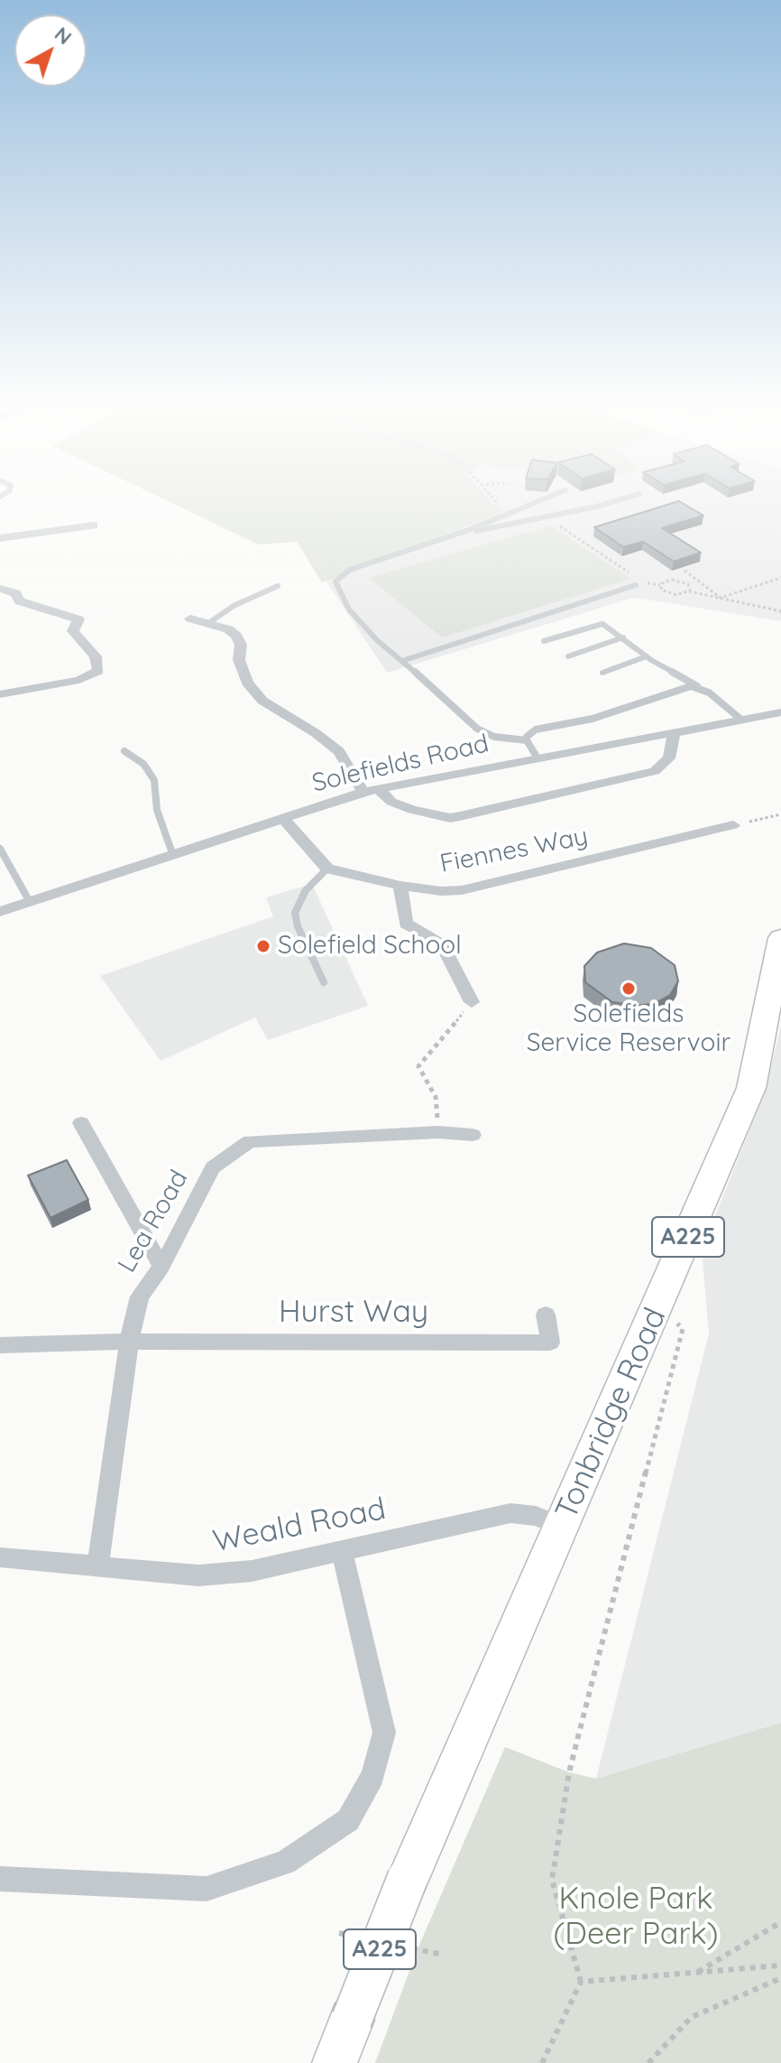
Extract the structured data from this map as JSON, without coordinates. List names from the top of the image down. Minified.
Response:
{"streets":{"main road":["A225","Tonbridge Road"],"street":["Solefields Road","Fiennes Way","Lea Road","Hurst Way","Weald Road"]},"crossings":[["Lea Road","Hurst Way"],["Lea Road","Weald Road"],["Tonbridge Road","Weald Road"]],"parks":["Knole Park (Deer Park)"],"places":["Solefield School","Solefields Service Reservoir"],"north":"top right"}
